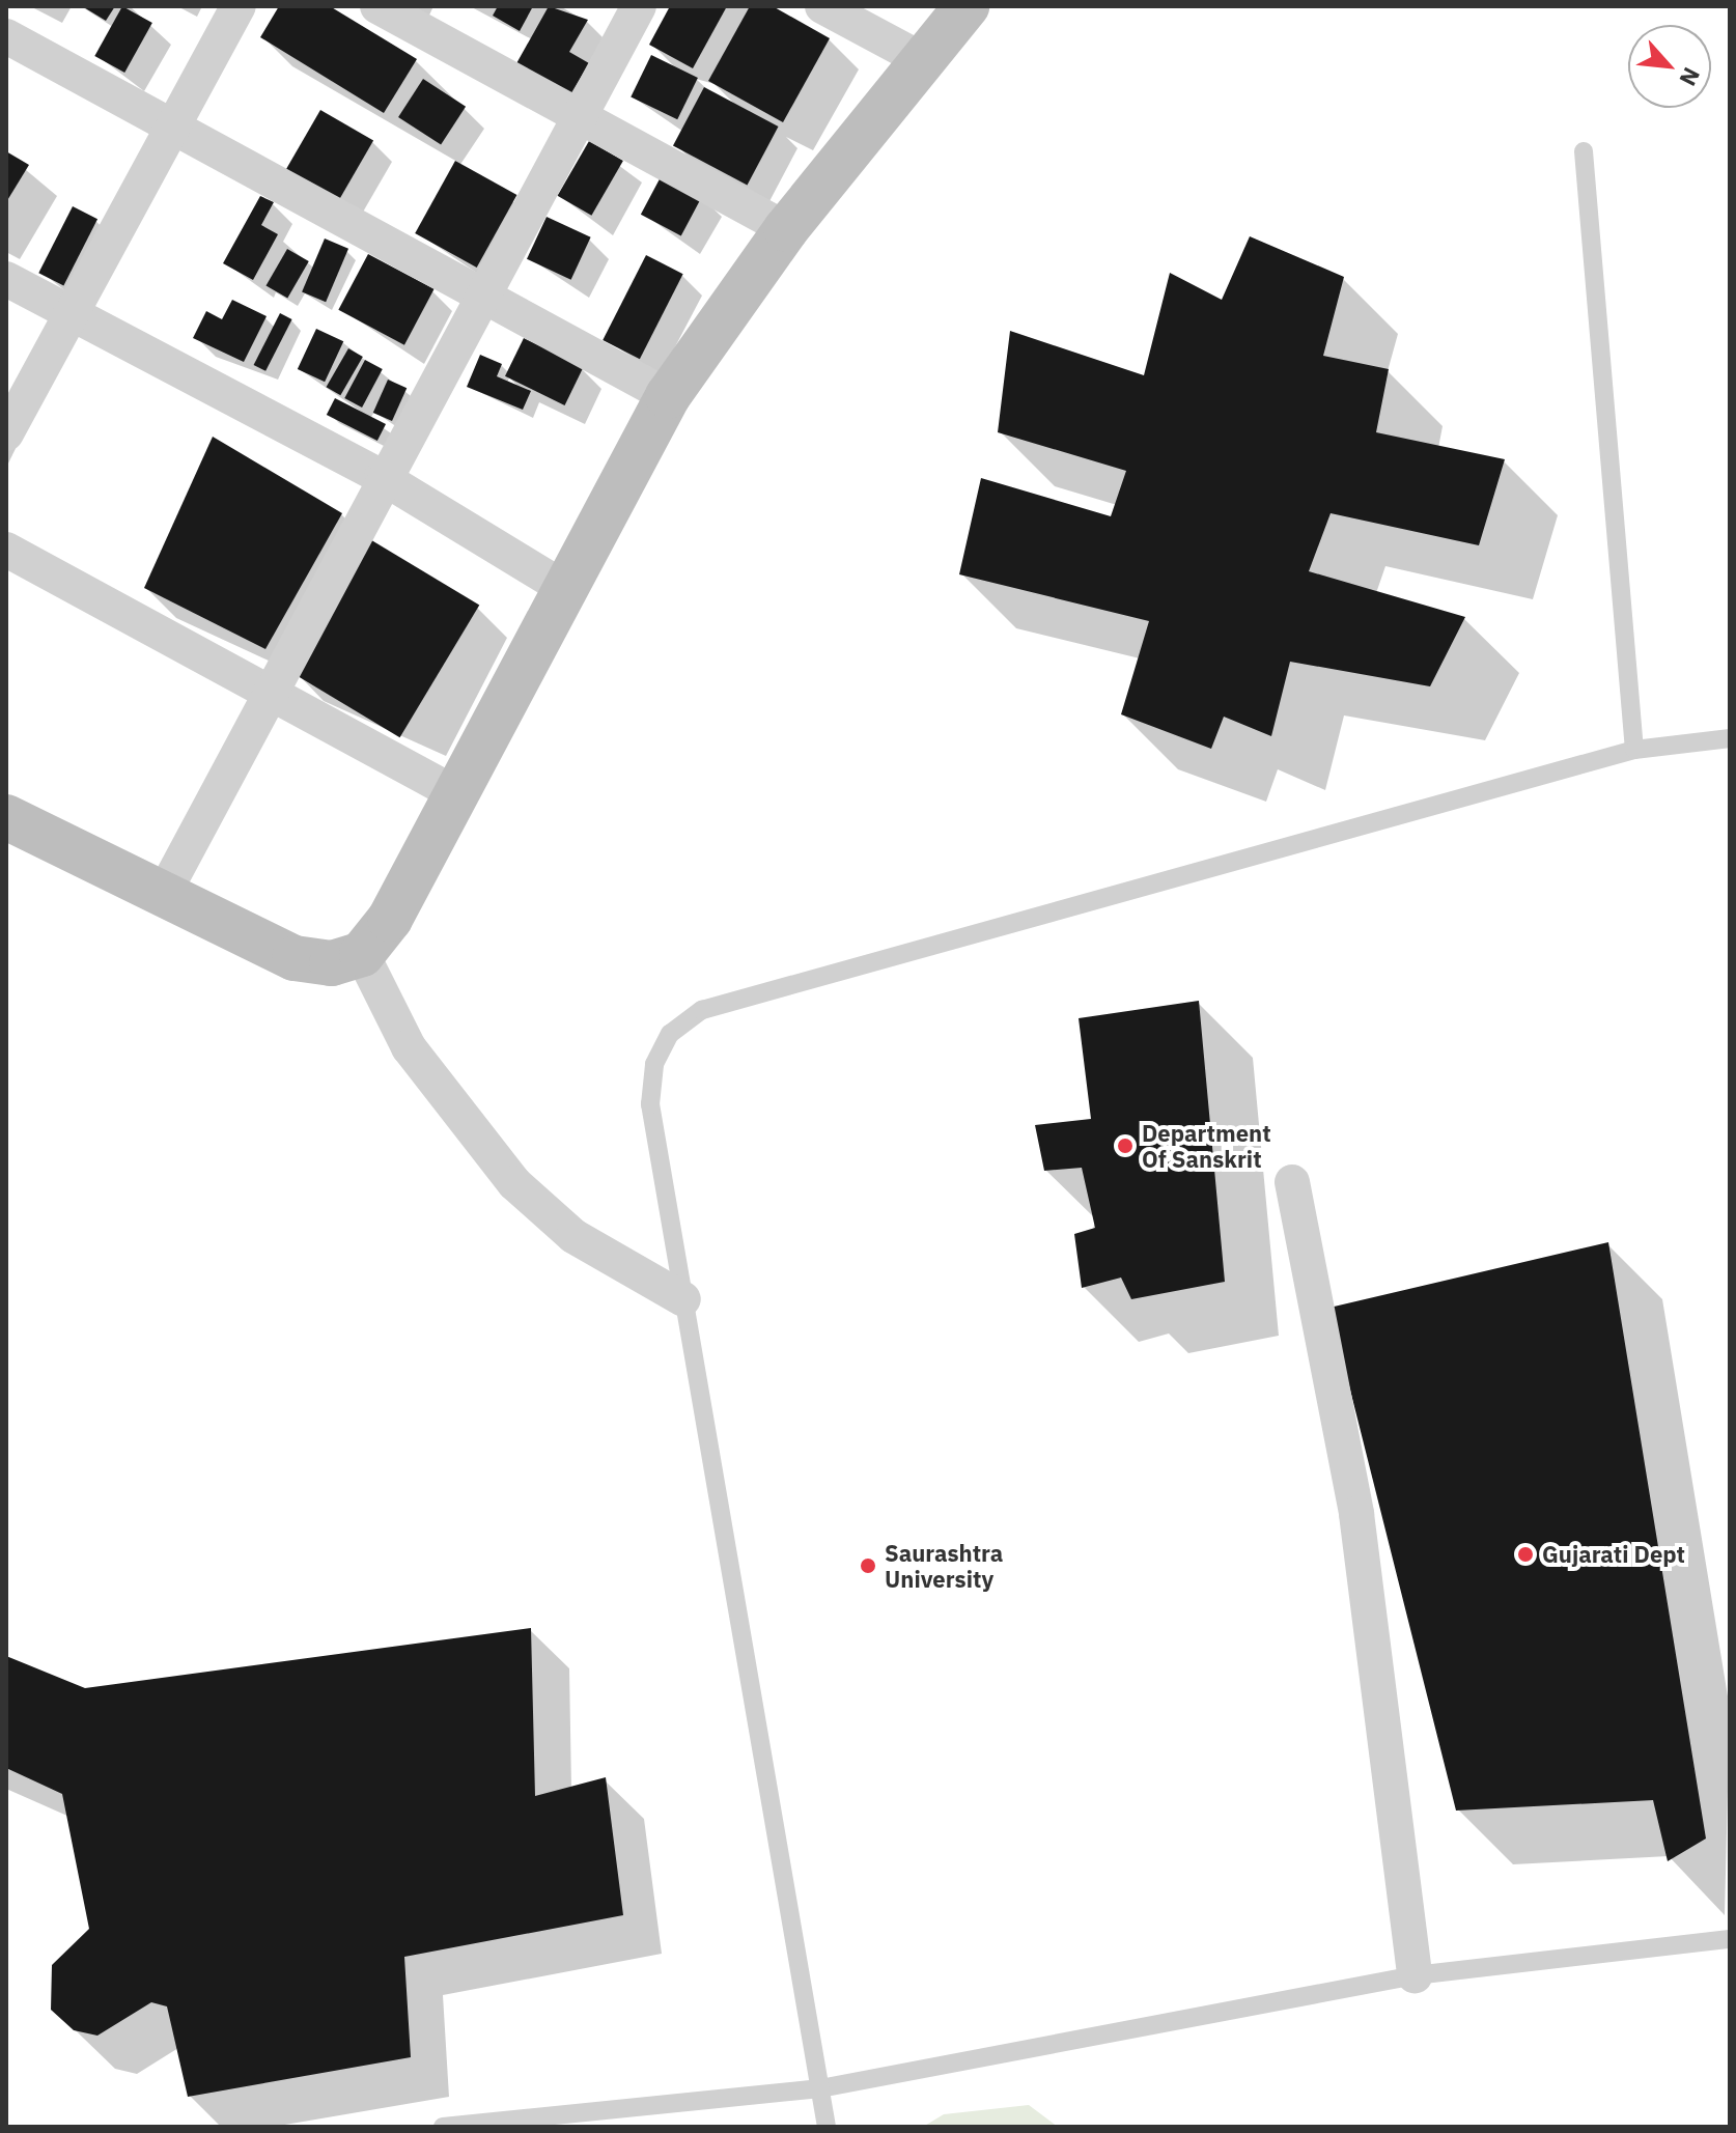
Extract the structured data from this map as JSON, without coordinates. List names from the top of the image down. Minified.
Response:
{"places":["Department Of Sanskrit","Gujarati Dept","Saurashtra University"],"north":"bottom right"}
